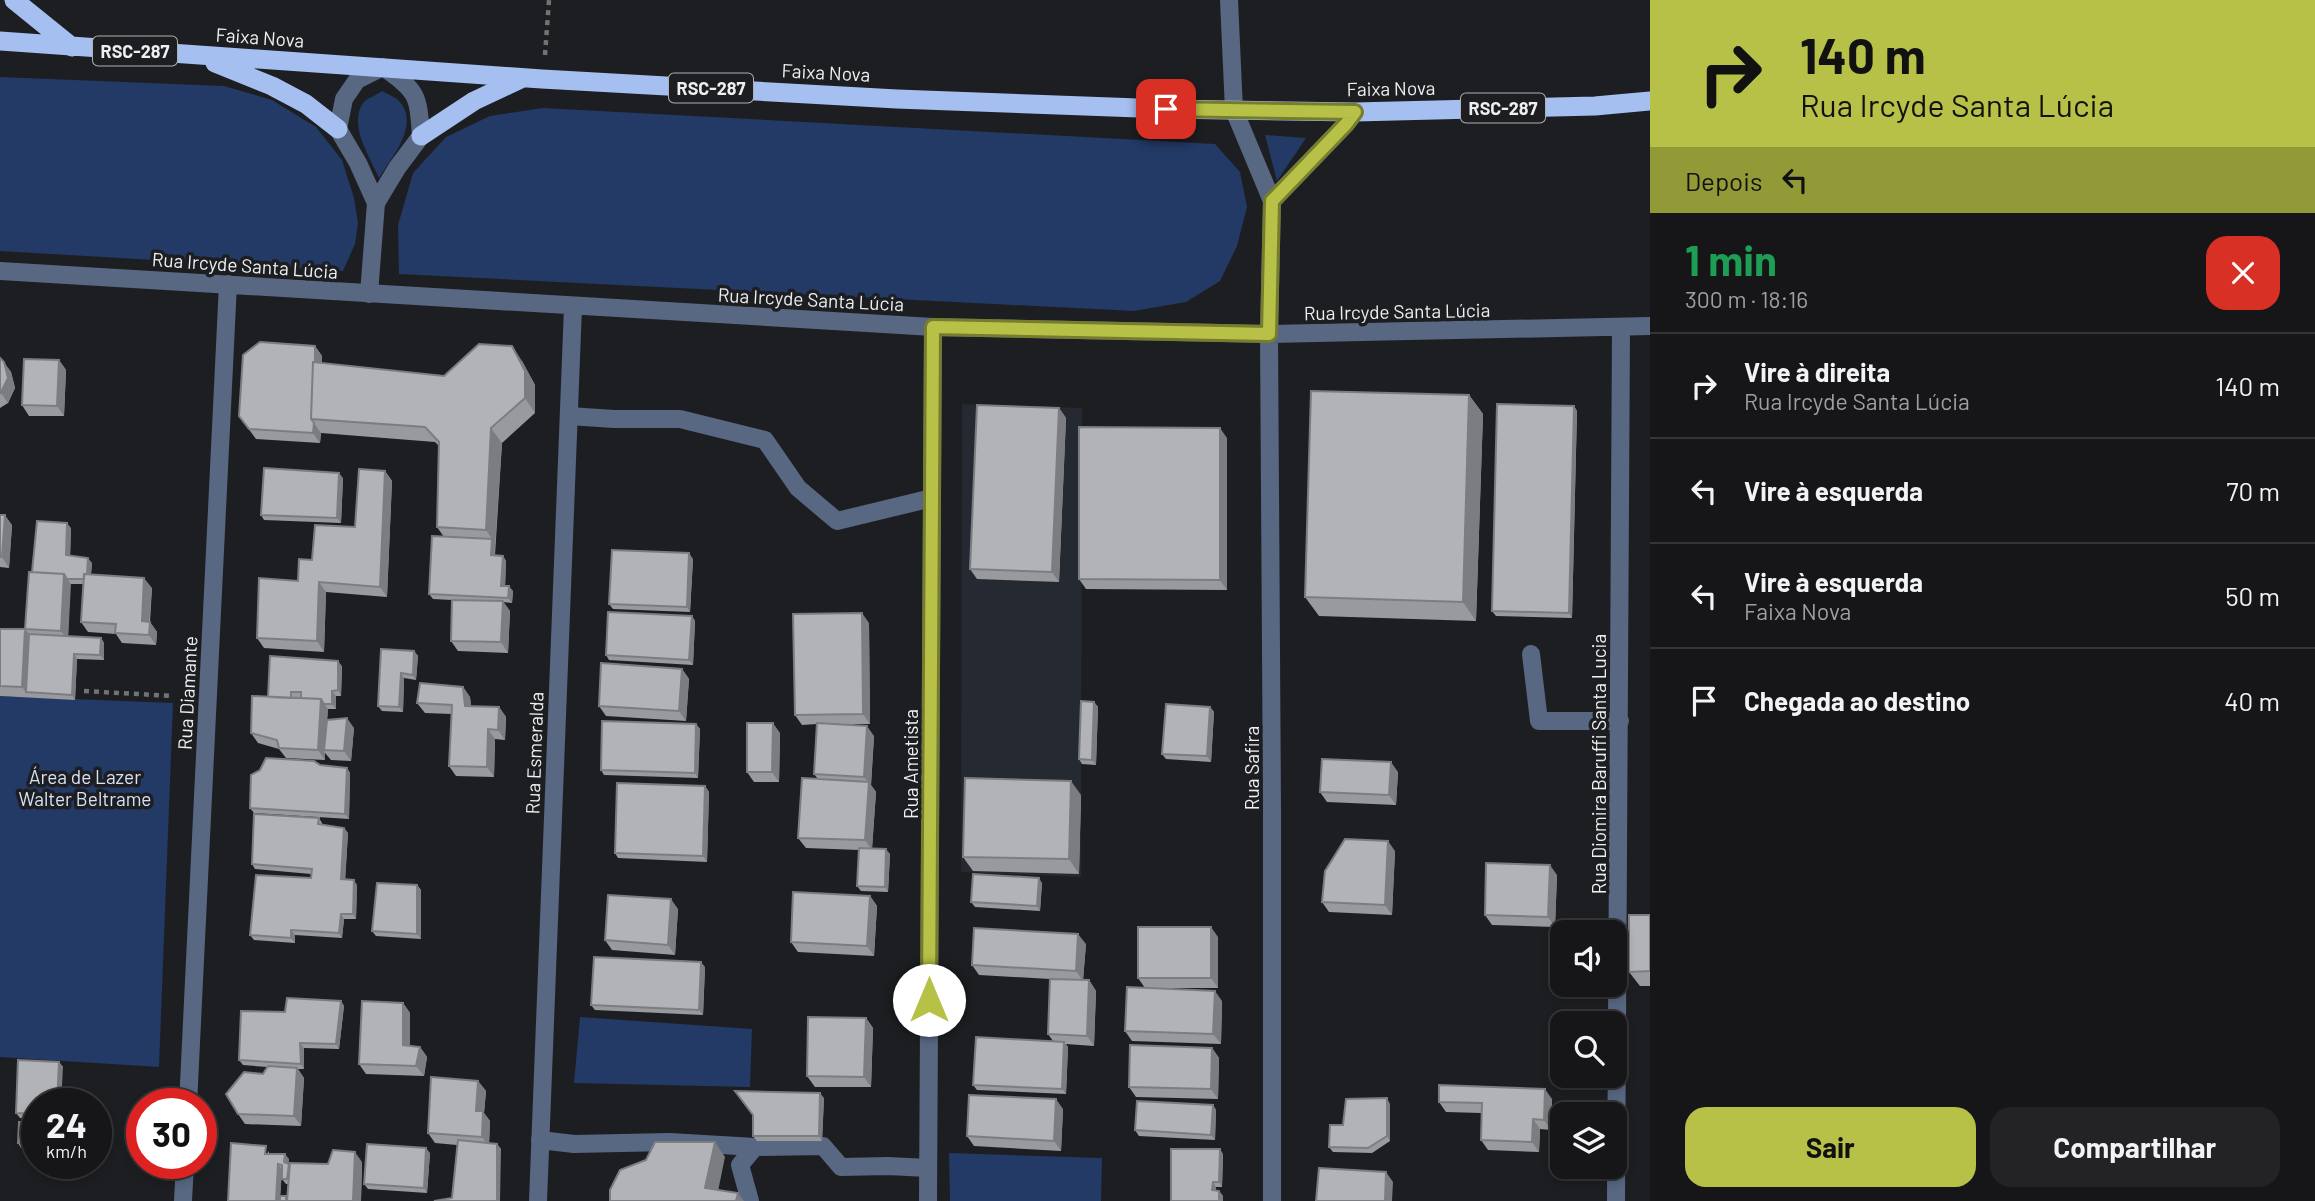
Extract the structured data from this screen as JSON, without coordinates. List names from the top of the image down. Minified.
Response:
{"streets":{"highway":["Faixa Nova","RSC-287"],"street":["Rua Ircyde Santa Lúcia","Rua Diamante","Rua Esmeralda","Rua Ametista","Rua Diomira Baruffi Santa Lucia","Rua Safira"]},"crossings":[["Rua Ircyde Santa Lúcia","Rua Diamante"],["Rua Ircyde Santa Lúcia","Rua Esmeralda"],["Rua Ircyde Santa Lúcia","Rua Ametista"],["Rua Ircyde Santa Lúcia","Rua Diomira Baruffi Santa Lucia"],["Rua Ircyde Santa Lúcia","Rua Safira"]],"parks":["Área de Lazer Walter Beltrame"],"page":{"turn":["140 m","Rua Ircyde Santa Lúcia"],"then":"Depois","heading":["1 min","300 m · 18:16"],"list":[{"name":"Vire à direita","note":"Rua Ircyde Santa Lúcia","value":"140 m"},{"name":"Vire à esquerda","value":"70 m"},{"name":"Vire à esquerda","note":"Faixa Nova","value":"50 m"},{"name":"Chegada ao destino","value":"40 m"}],"speed":"24 km/h","limit":"30","buttons":["Sair","Compartilhar"]}}
